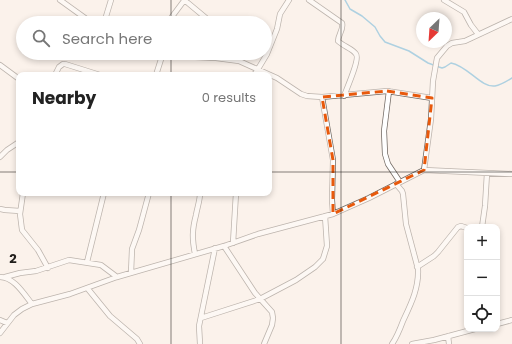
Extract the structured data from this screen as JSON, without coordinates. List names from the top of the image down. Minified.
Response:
{"north":"bottom left","page":{"search":"Search here","heading":["Nearby","0 results"],"map_buttons":["+","−"]},"grid":{"rows":["2"]}}
